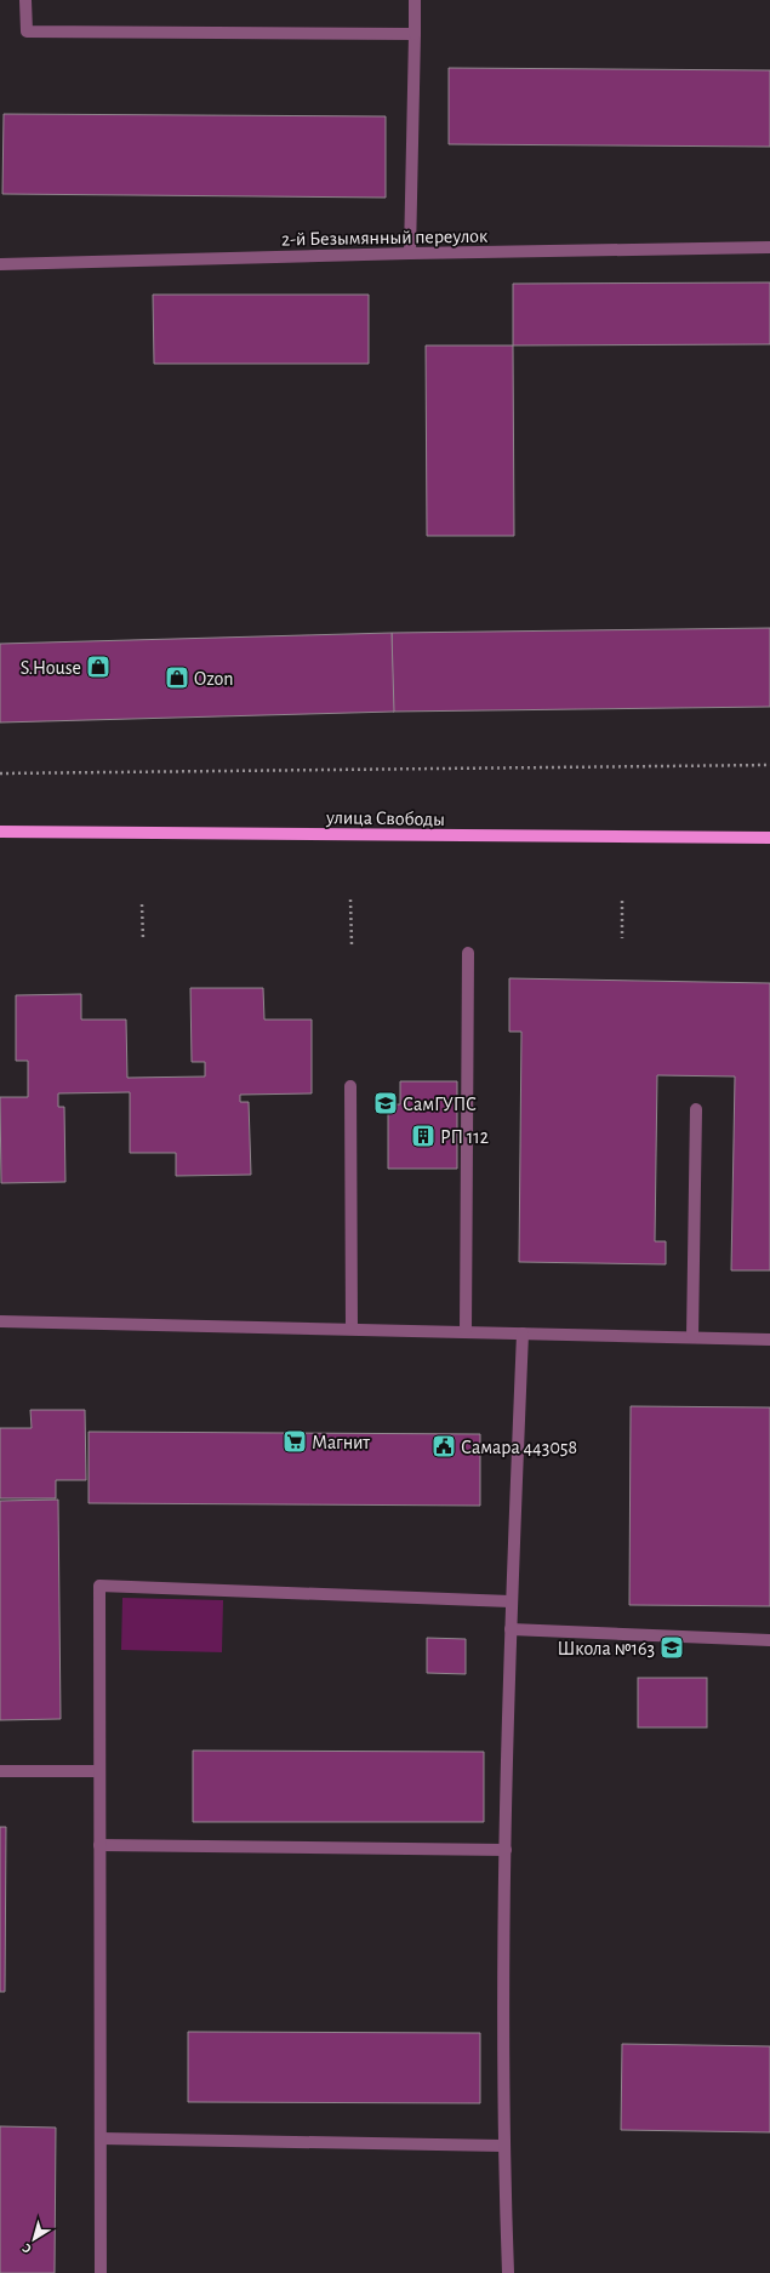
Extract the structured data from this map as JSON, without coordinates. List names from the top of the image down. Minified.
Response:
{"streets":{"main road":["улица Свободы"],"street":["2-й Безымянный переулок"]},"places":{"shop":["S.House","Ozon"],"school or university":["СамГУПС","Школа №163"],"building":["РП 112"],"supermarket":["Магнит"],"public building":["Самара 443058"]},"north":"bottom left"}
